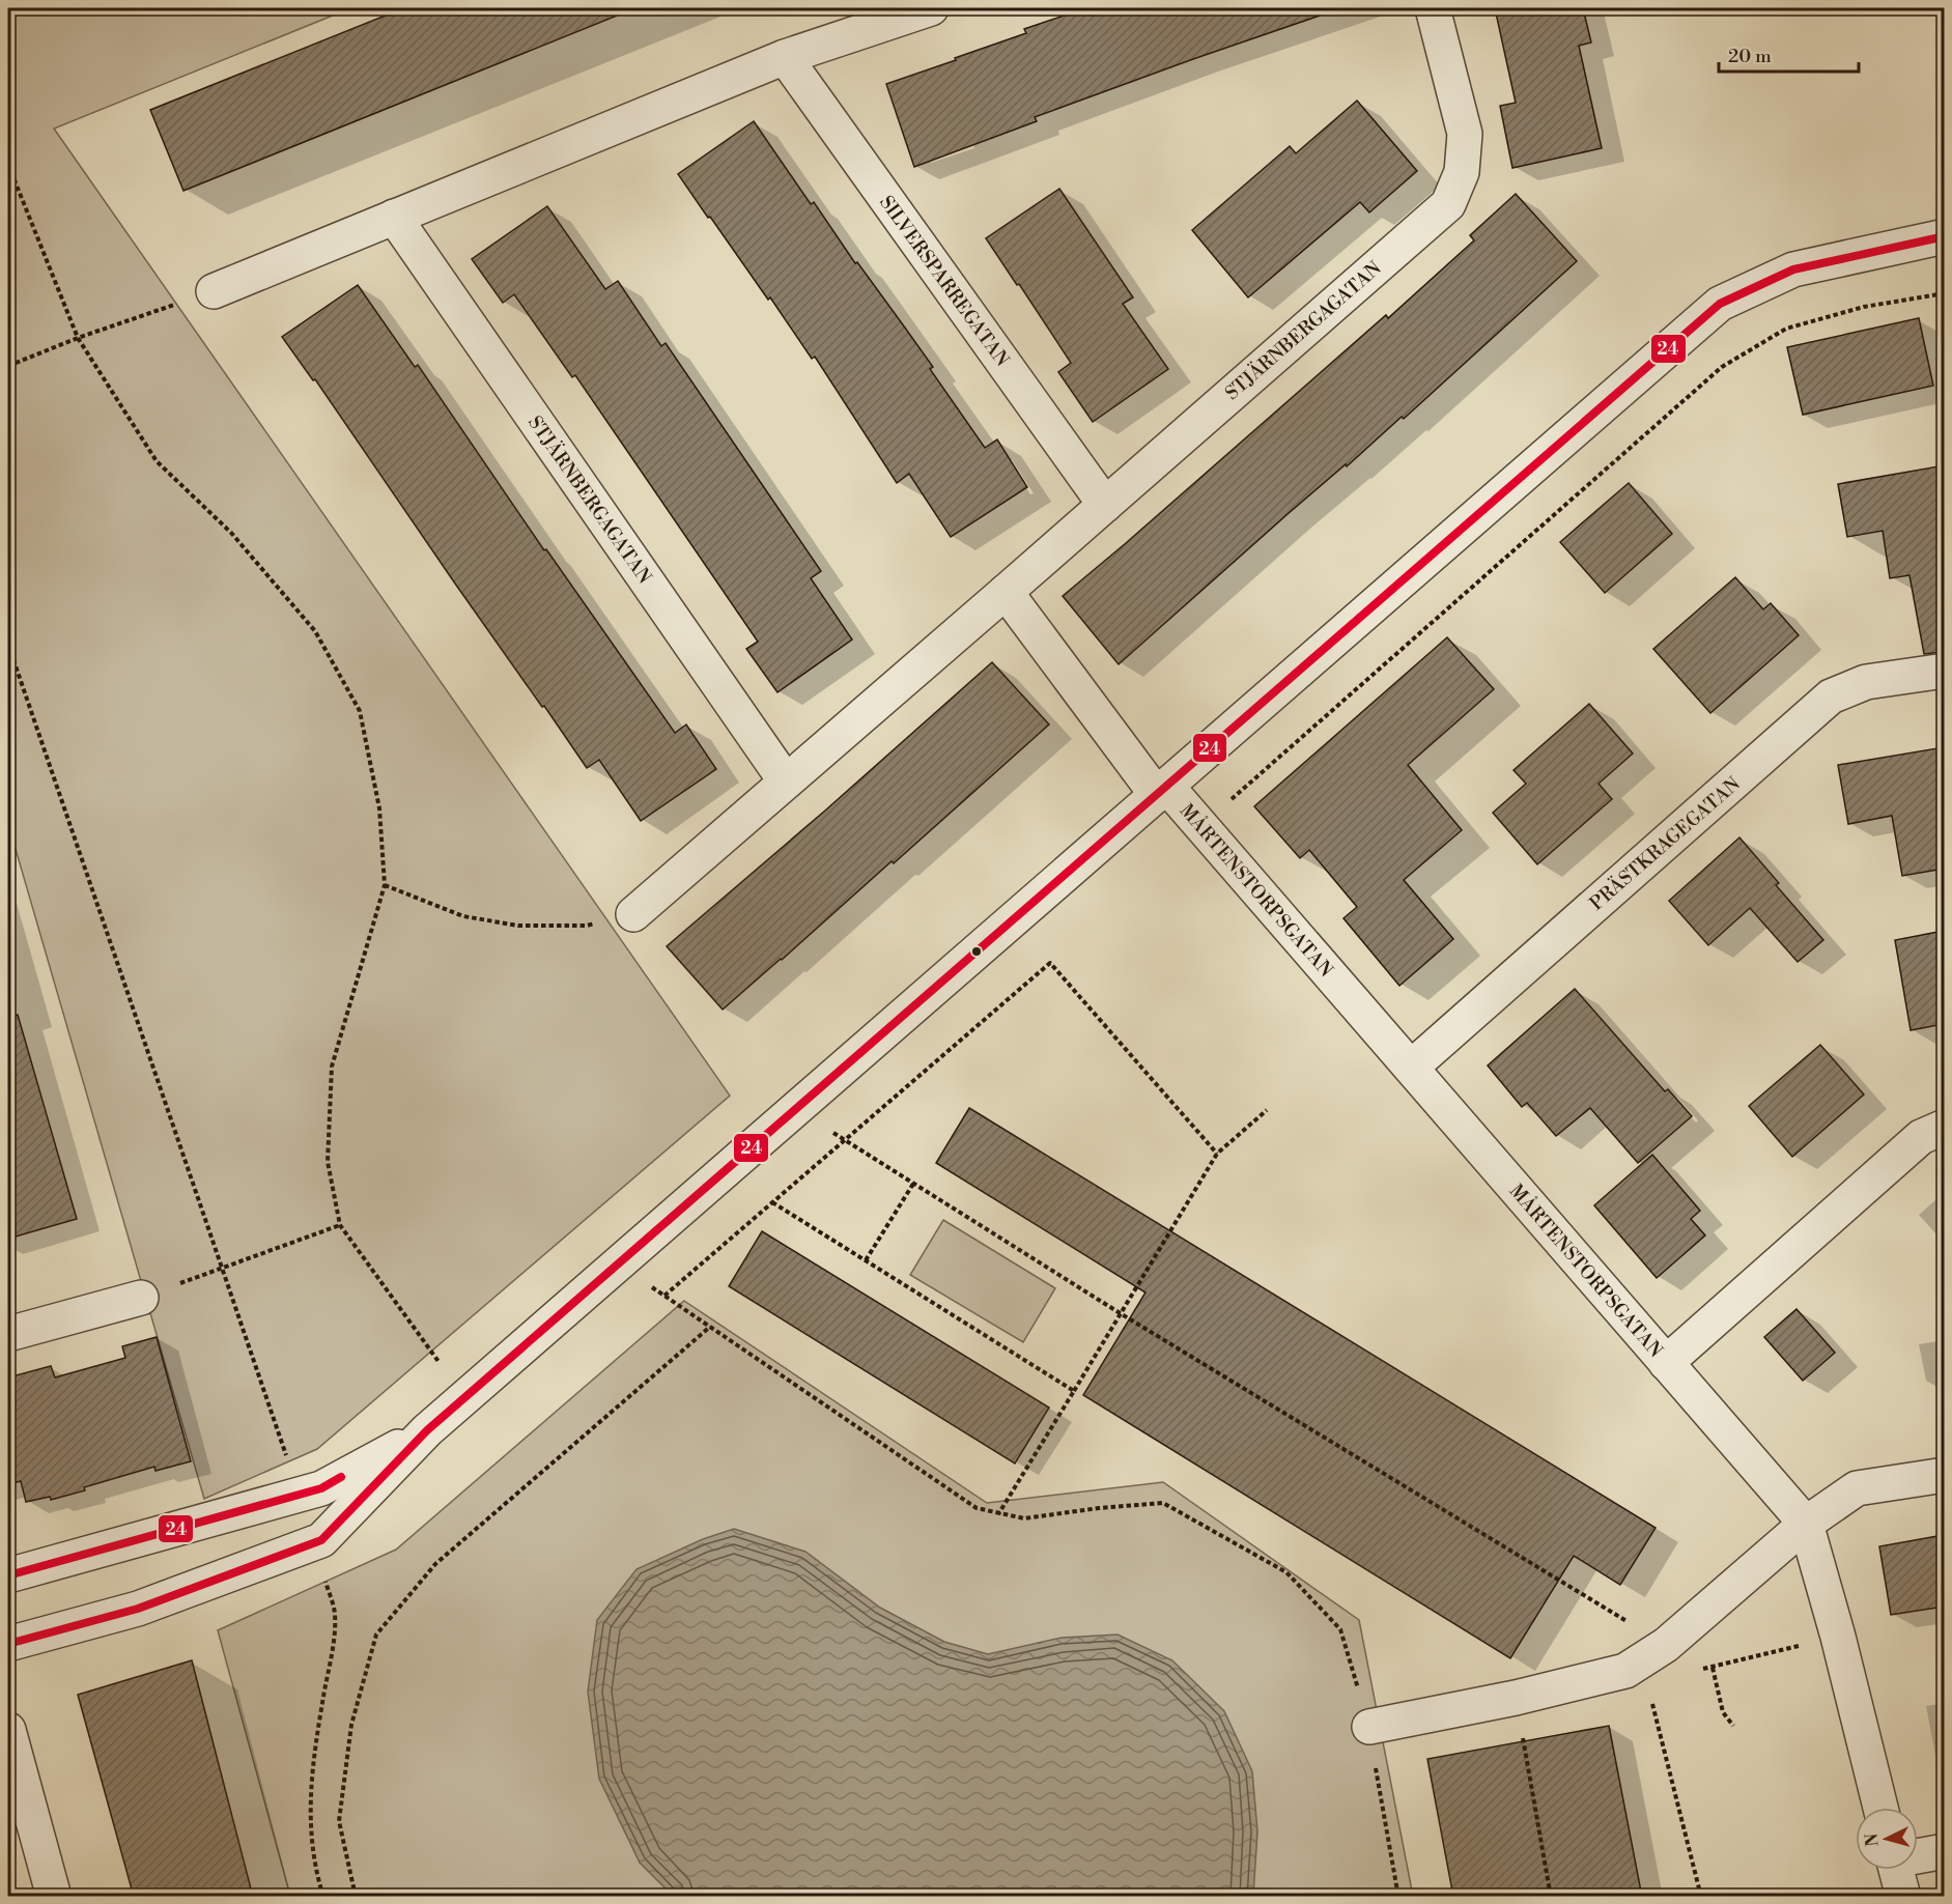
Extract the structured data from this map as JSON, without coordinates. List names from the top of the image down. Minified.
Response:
{"streets":{"street":["SILVERSPARREGATAN","STJÄRNBERGAGATAN","PRÄSTKRAGEGATAN","MÅRTENSTORPSGATAN"]},"crossings":[["SILVERSPARREGATAN","STJÄRNBERGAGATAN"],["PRÄSTKRAGEGATAN","MÅRTENSTORPSGATAN"]],"lines":["transit line 24"],"scale_bar":"20 m","north":"left"}
